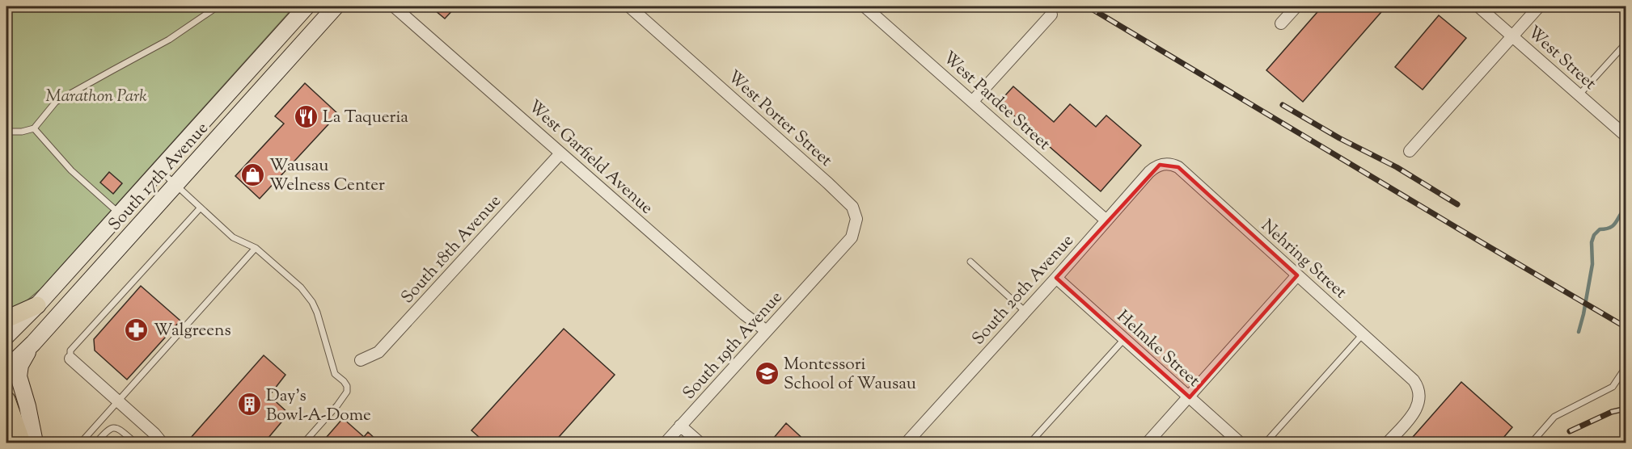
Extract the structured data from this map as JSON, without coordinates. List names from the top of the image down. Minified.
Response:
{"streets":{"main road":["South 17th Avenue"],"street":["West Street","West Pardee Street","West Porter Street","West Garfield Avenue","South 18th Avenue","Nehring Street","South 20th Avenue","South 19th Avenue","Helmke Street"]},"crossings":[["West Pardee Street","South 20th Avenue"],["West Porter Street","South 19th Avenue"],["West Garfield Avenue","South 18th Avenue"],["West Garfield Avenue","South 19th Avenue"],["Nehring Street","South 20th Avenue"],["South 20th Avenue","Helmke Street"]],"parks":["Marathon Park"],"places":{"restaurant":["La Taqueria"],"shop":["Wausau Welness Center"],"pharmacy":["Walgreens"],"school or university":["Montessori School of Wausau"],"building":["Day's Bowl-A-Dome"]}}
